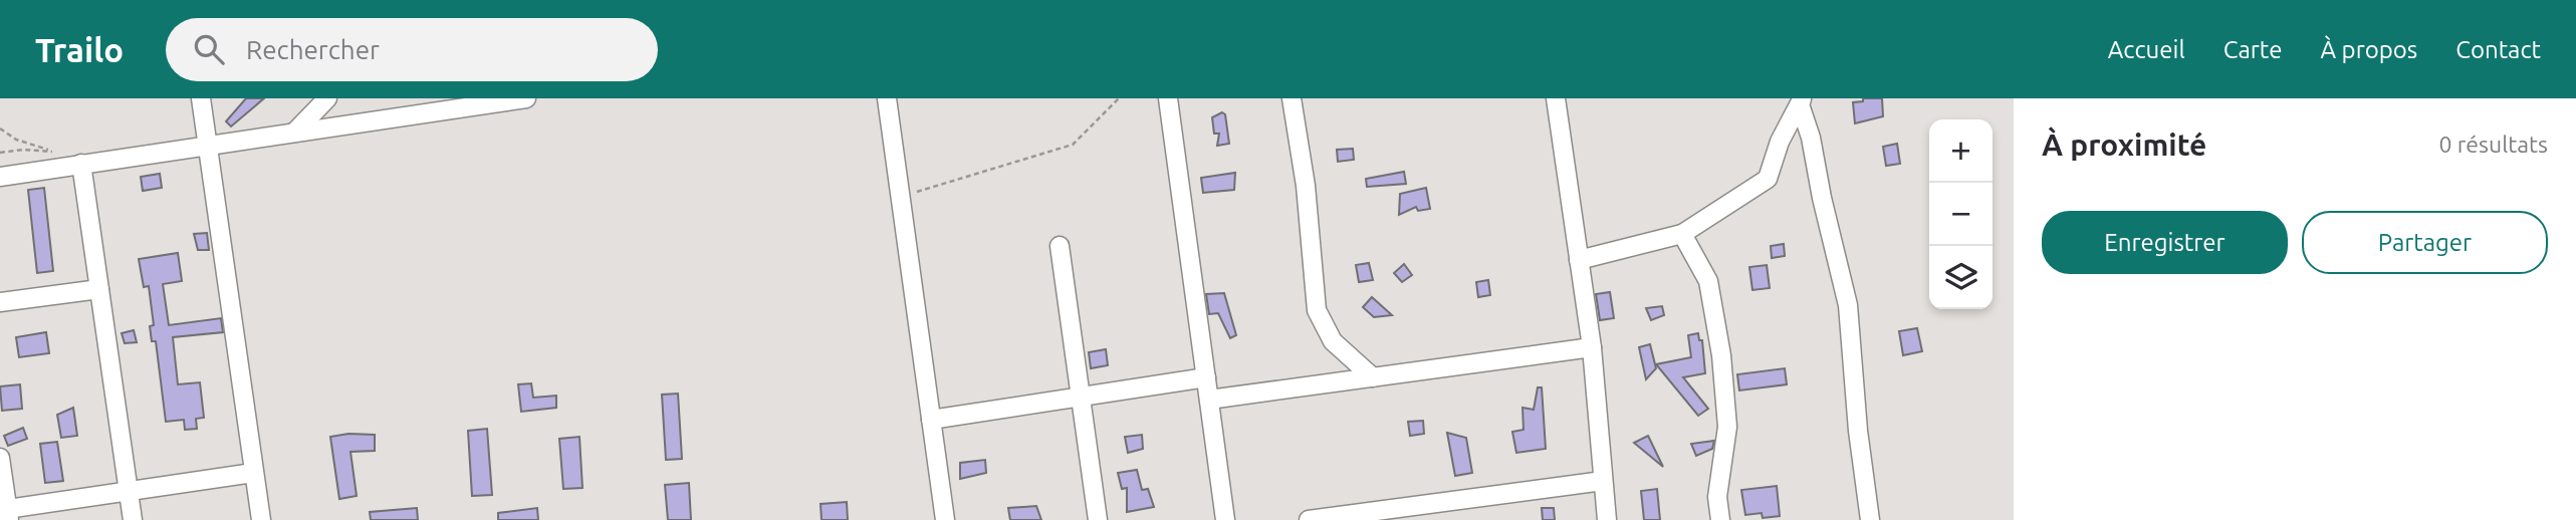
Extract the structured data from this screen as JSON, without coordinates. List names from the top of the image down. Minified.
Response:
{"page":{"header":"Trailo","search":"Rechercher","nav":["Accueil","Carte","À propos","Contact"],"heading":["À proximité","0 résultats"],"map_buttons":["+","−"],"buttons":["Enregistrer","Partager"]}}
